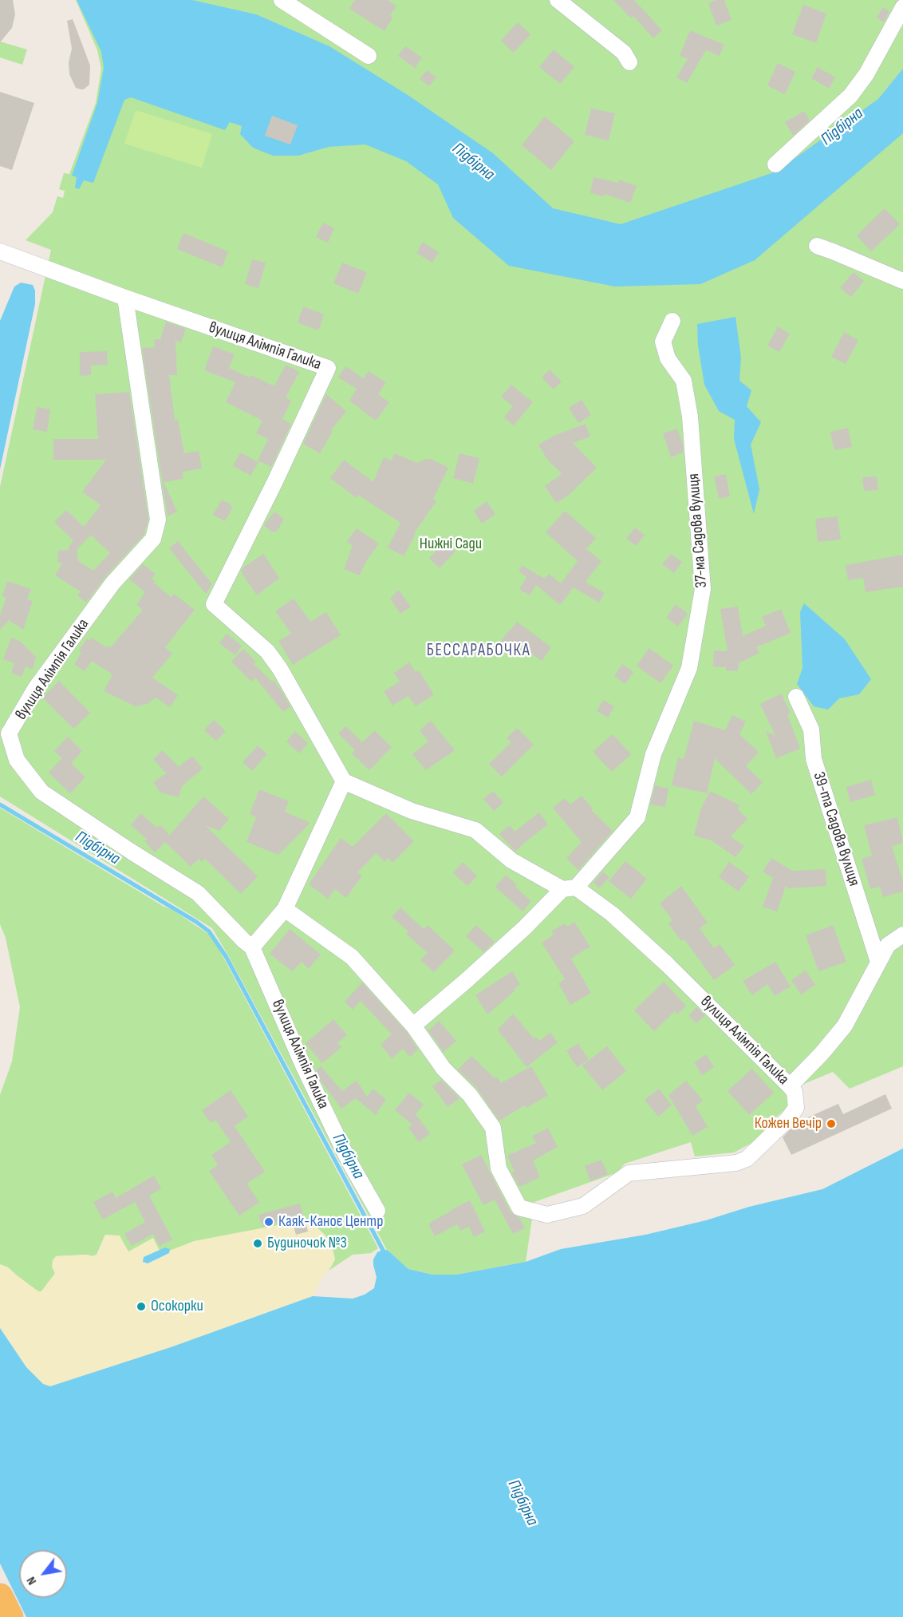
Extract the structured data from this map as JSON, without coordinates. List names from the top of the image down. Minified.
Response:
{"streets":{"street":["вулиця Алімпія Галика","37-ма Садова вулиця","39-та Садова вулиця"]},"crossings":[["вулиця Алімпія Галика","37-ма Садова вулиця"]],"districts":["БЕССАРАБОЧКА"],"water":["Підбірна"],"parks":["Нижні Сади"],"places":["Кожен Вечір","Каяк-Каноє Центр","Будиночок №3","Осокорки"],"north":"bottom left"}
